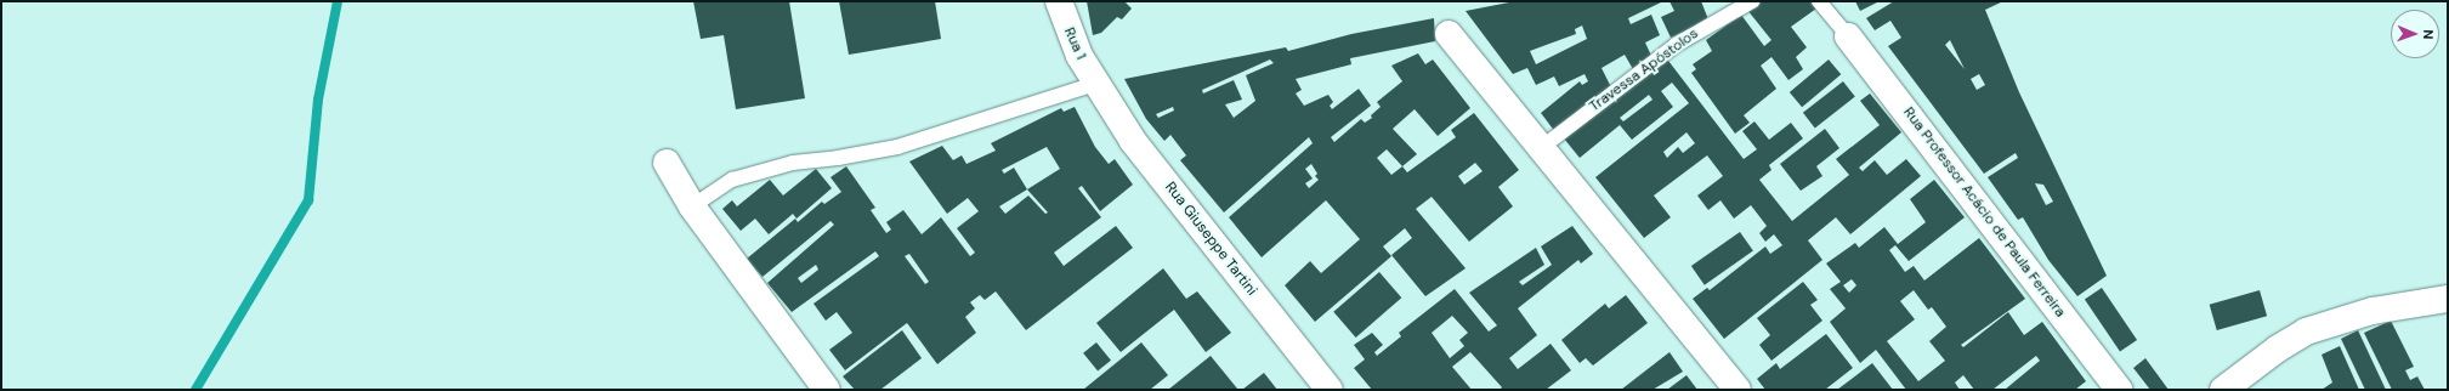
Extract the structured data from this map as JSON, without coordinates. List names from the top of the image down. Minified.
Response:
{"streets":{"street":["Rua 1","Rua Professor Acácio de Paula Ferreira","Rua Giuseppe Tartini"],"lane":["Travessa Apóstolos"]},"crossings":[["Rua 1","Rua Giuseppe Tartini"]],"north":"right"}
